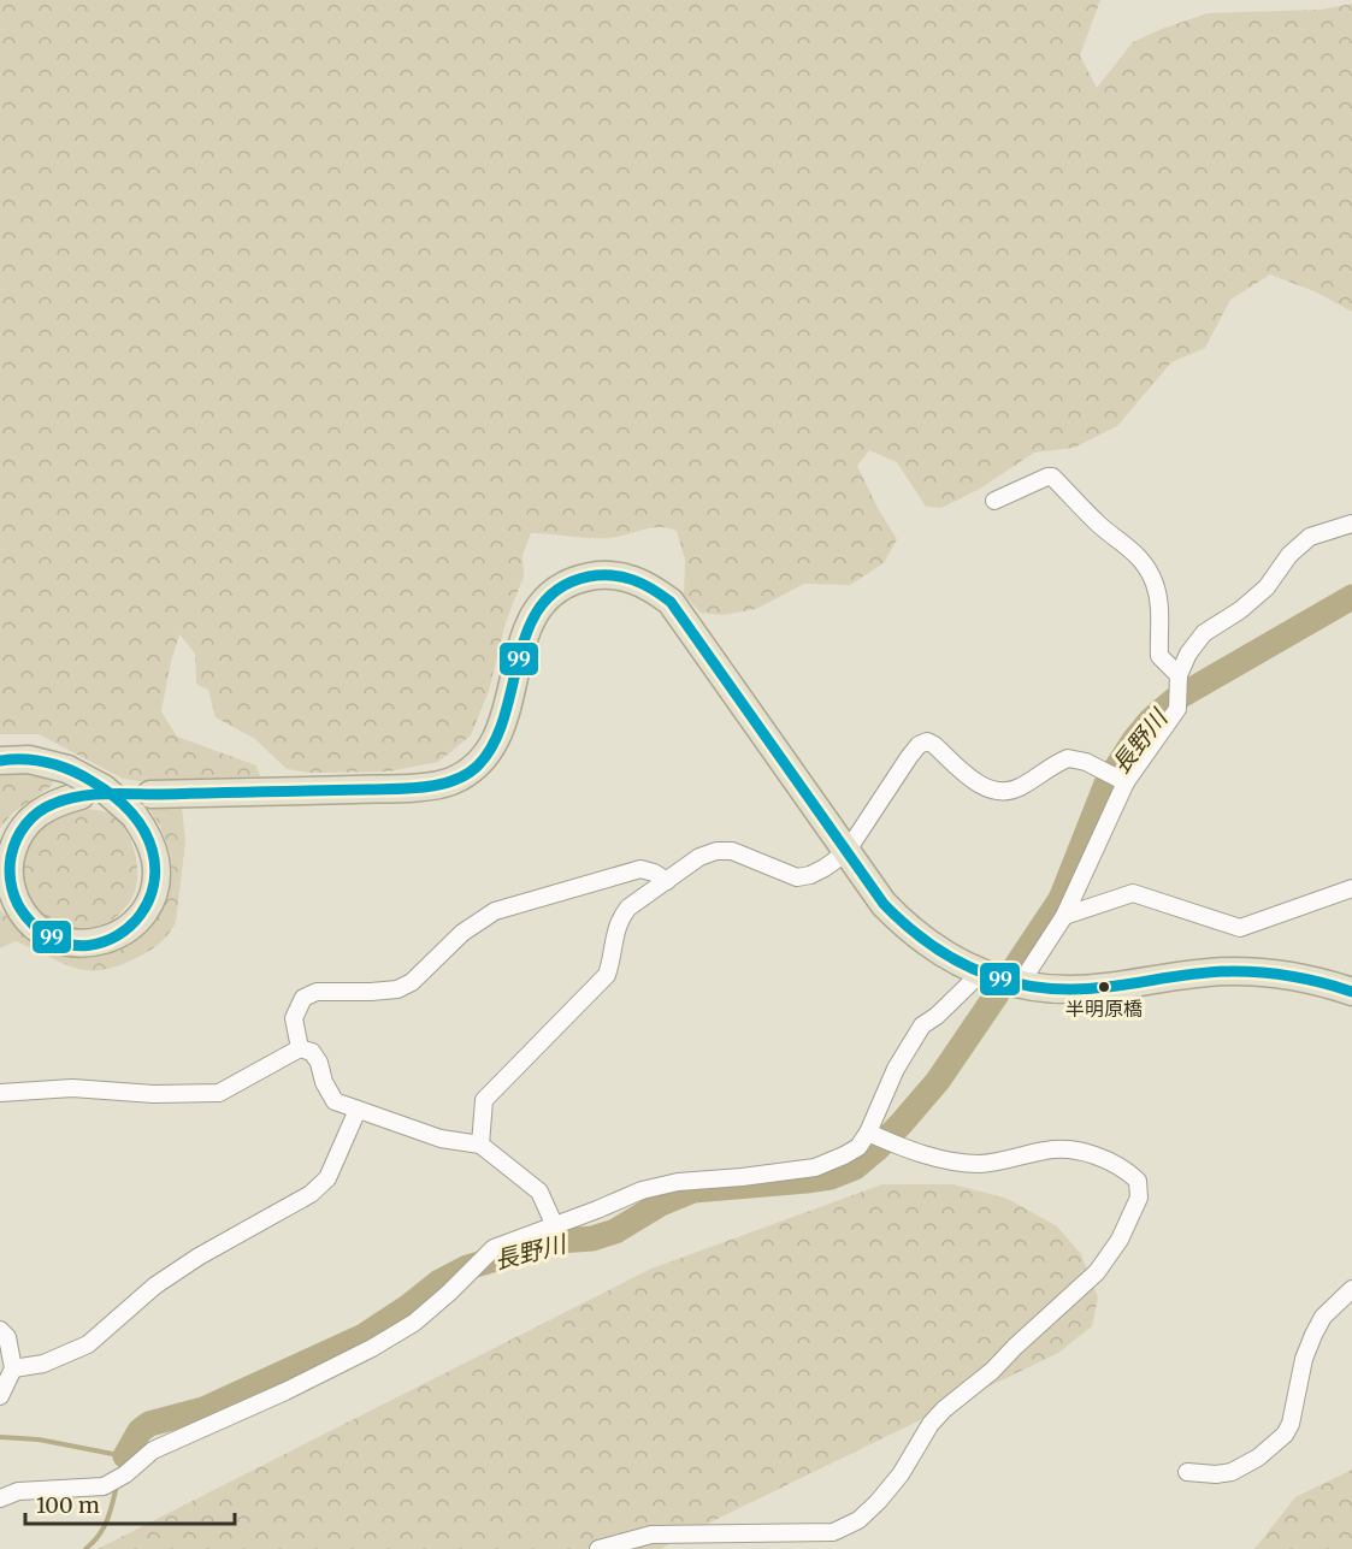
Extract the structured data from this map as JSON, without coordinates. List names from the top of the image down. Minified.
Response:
{"water":["長野川"],"places":["半明原橋"],"lines":["transit line 99"],"scale_bar":"100 m"}
